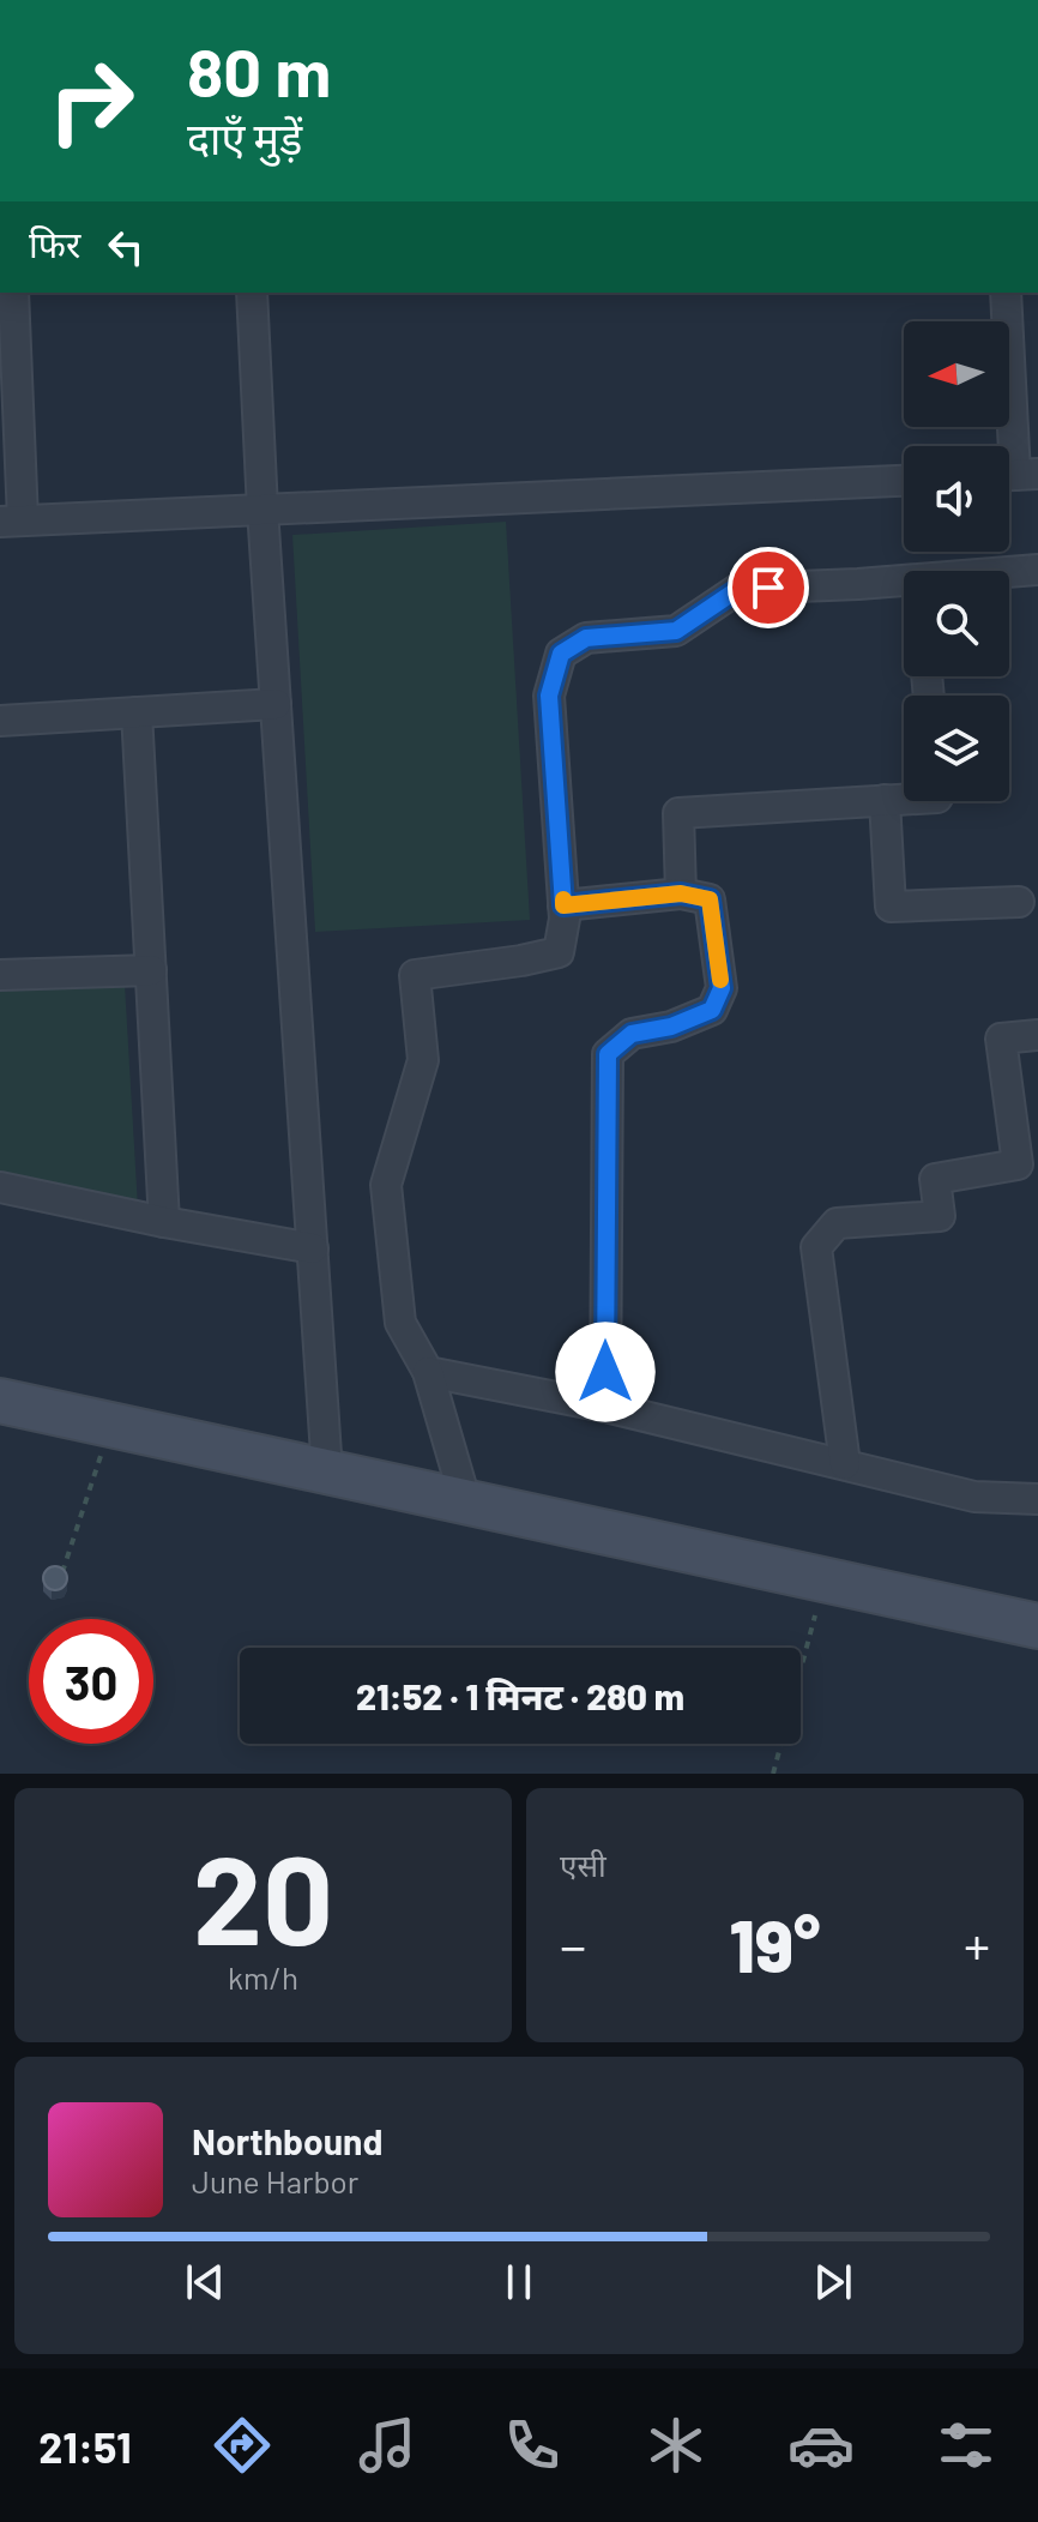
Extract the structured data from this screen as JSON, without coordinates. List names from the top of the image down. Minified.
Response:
{"north":"left","page":{"turn":["80 m","दाएँ मुड़ें"],"then":"फिर","limit":"30","trip":"21:52 · 1 मिनट · 280 m","tile":[["20","km/h"],"एसी"],"heat":["−","19°","+"],"song":["Northbound","June Harbor"],"tabs":"21:51"}}
